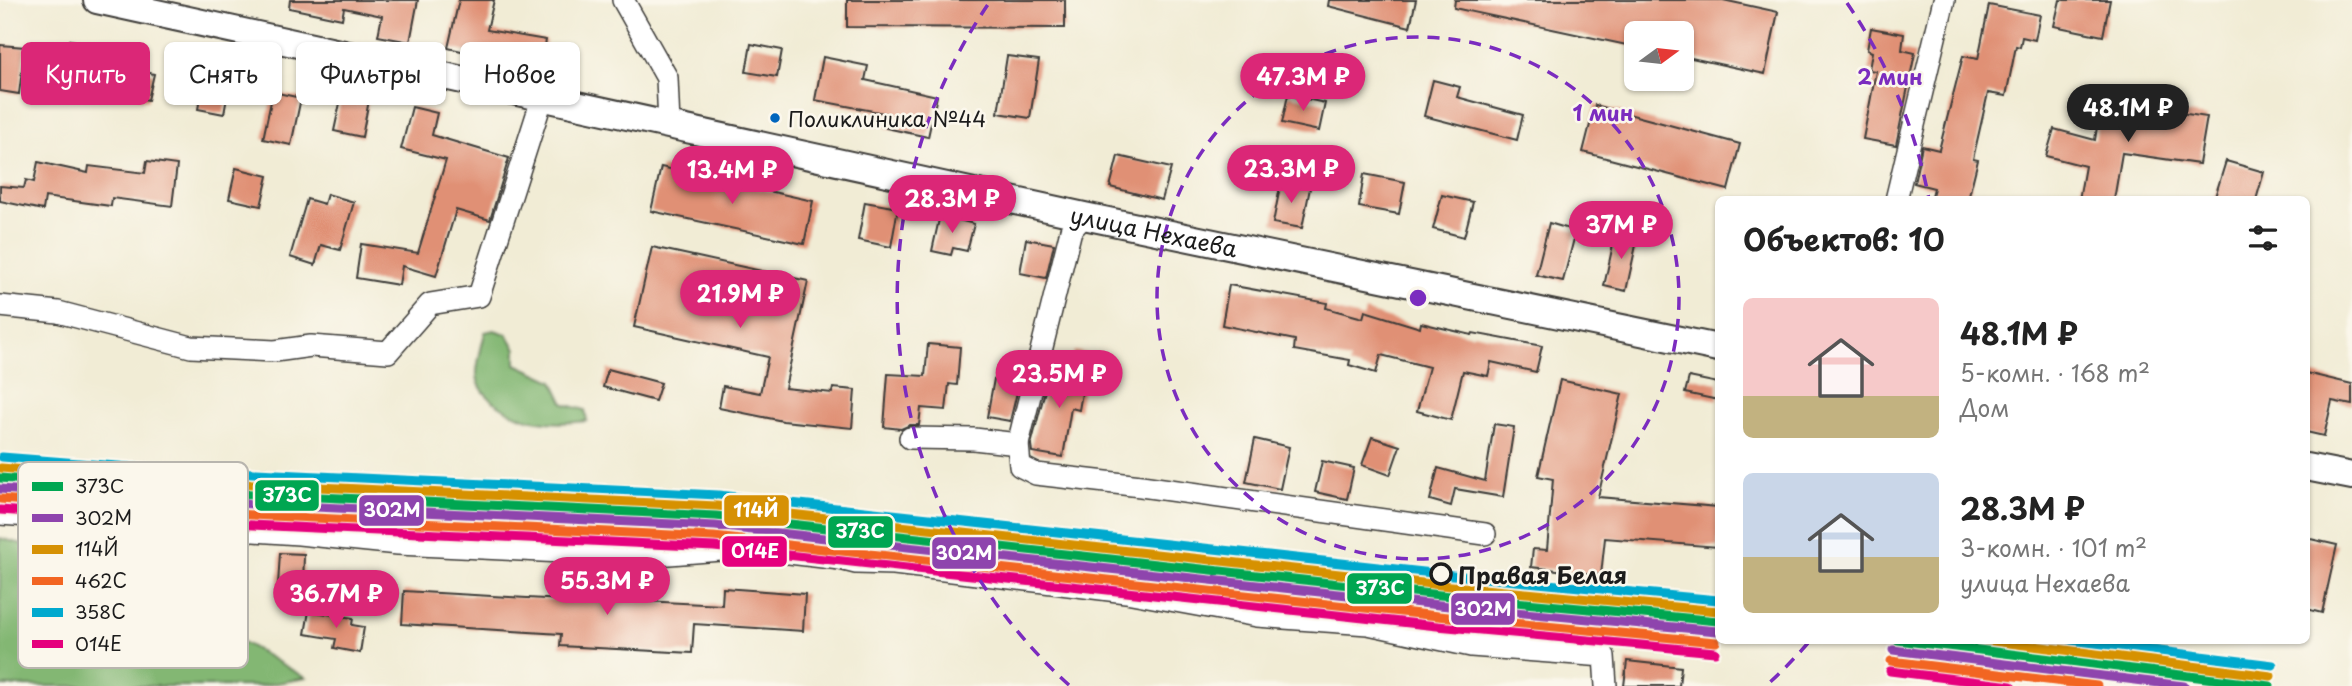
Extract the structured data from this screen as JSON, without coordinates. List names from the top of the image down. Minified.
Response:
{"streets":{"street":["улица Нехаева"]},"places":["Поликлиника №44","Правая Белая"],"lines":["transit line 358С","transit line 114Й","transit line 373C","transit line 302М","transit line 462С","transit line 014Е"],"legend":["373C","302М","114Й","462С","358С","014Е"],"north":"right","page":{"chip":["Купить","Снять","Фильтры","Новое"],"price":["47.3M ₽","48.1M ₽","23.3M ₽","13.4M ₽","28.3M ₽","37M ₽","21.9M ₽","23.5M ₽","55.3M ₽","36.7M ₽"],"heading":"Объектов: 10","list":[{"name":"48.1M ₽","note":"5-комн. · 168 m² · Дом"},{"name":"28.3M ₽","note":"3-комн. · 101 m² · улица Нехаева"}]},"rings":["2 мин","1 мин"]}
